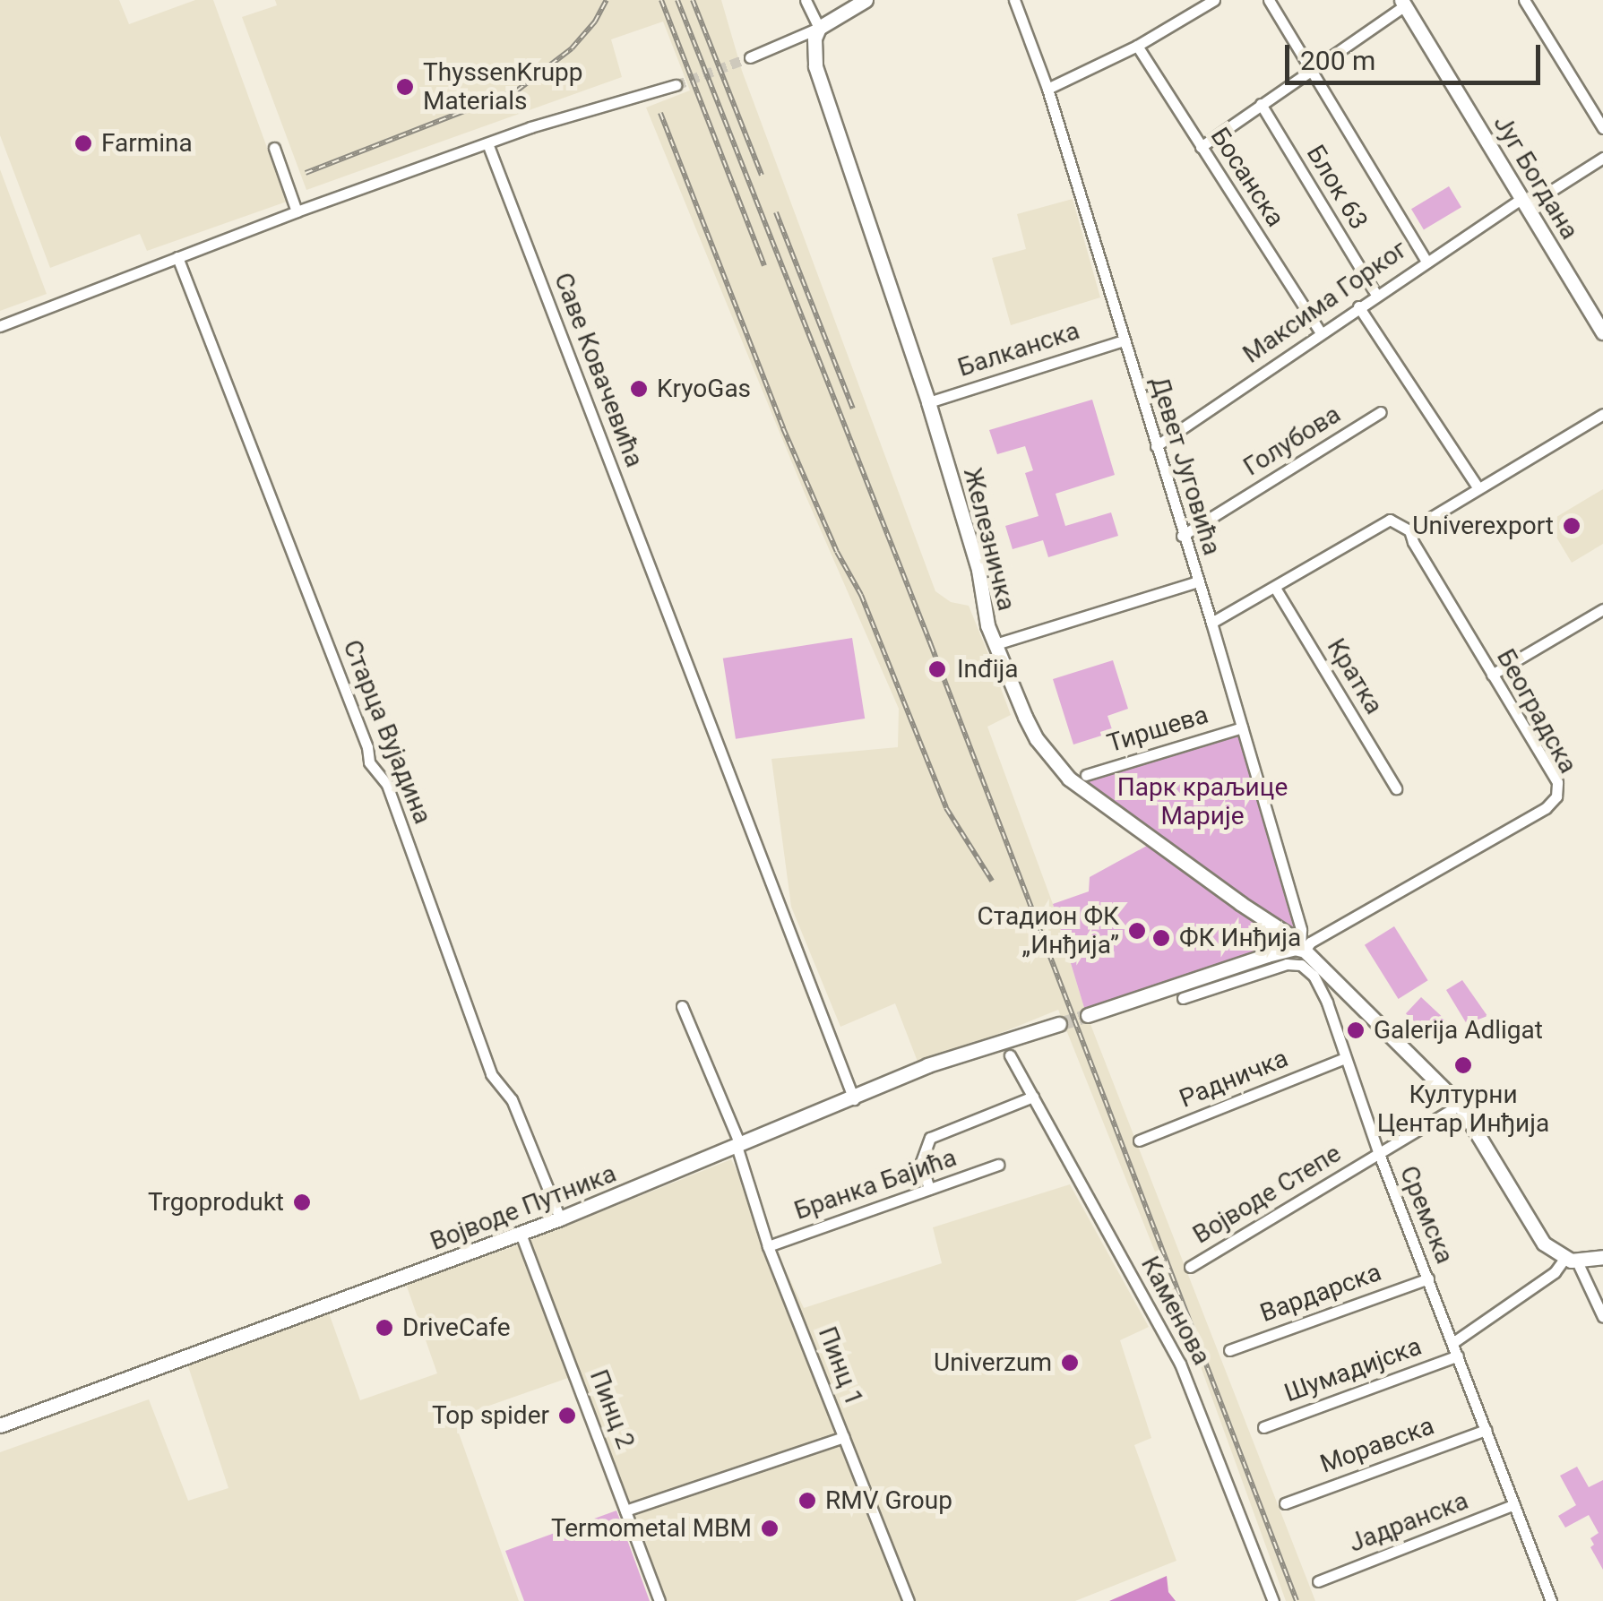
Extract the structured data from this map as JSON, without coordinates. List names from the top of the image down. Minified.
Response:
{"streets":{"main road":["Југ Богдана","Железничка","Војводе Путника"],"street":["Босанска","Блок 63","Максима Горког","Балканска","Саве Ковачевића","Голубова","Девет Југовића","Кратка","Београдска","Тиршева","Старца Вујадина","Радничка","Бранка Бајића","Војводе Степе","Сремска","Вардарска","Каменова","Пинц 1","Шумадијска","Пинц 2","Моравска","Јадранска"]},"crossings":[["Босанска","Максима Горког"],["Југ Богдана","Максима Горког"],["Блок 63","Максима Горког"],["Максима Горког","Девет Југовића"],["Балканска","Девет Југовића"],["Балканска","Железничка"],["Саве Ковачевића","Војводе Путника"],["Голубова","Девет Југовића"],["Девет Југовића","Железничка"],["Девет Југовића","Београдска"],["Девет Југовића","Тиршева"],["Железничка","Београдска"],["Железничка","Војводе Степе"],["Старца Вујадина","Војводе Путника"],["Радничка","Сремска"],["Бранка Бајића","Пинц 1"],["Војводе Степе","Сремска"],["Војводе Путника","Пинц 1"],["Војводе Путника","Пинц 2"],["Сремска","Вардарска"],["Сремска","Шумадијска"],["Сремска","Моравска"],["Сремска","Јадранска"]],"parks":["Парк краљице Марије"],"places":["ThyssenKrupp Materials","Farmina","KryoGas","Univerexport","Inđija","Стадион ФК „Инђија”","ФК Инђија","Galerija Adligat","Културни Центар Инђија","Trgoprodukt","DriveCafe","Univerzum","Top spider","RMV Group","Termometal MBM"],"scale_bar":"200 m"}
